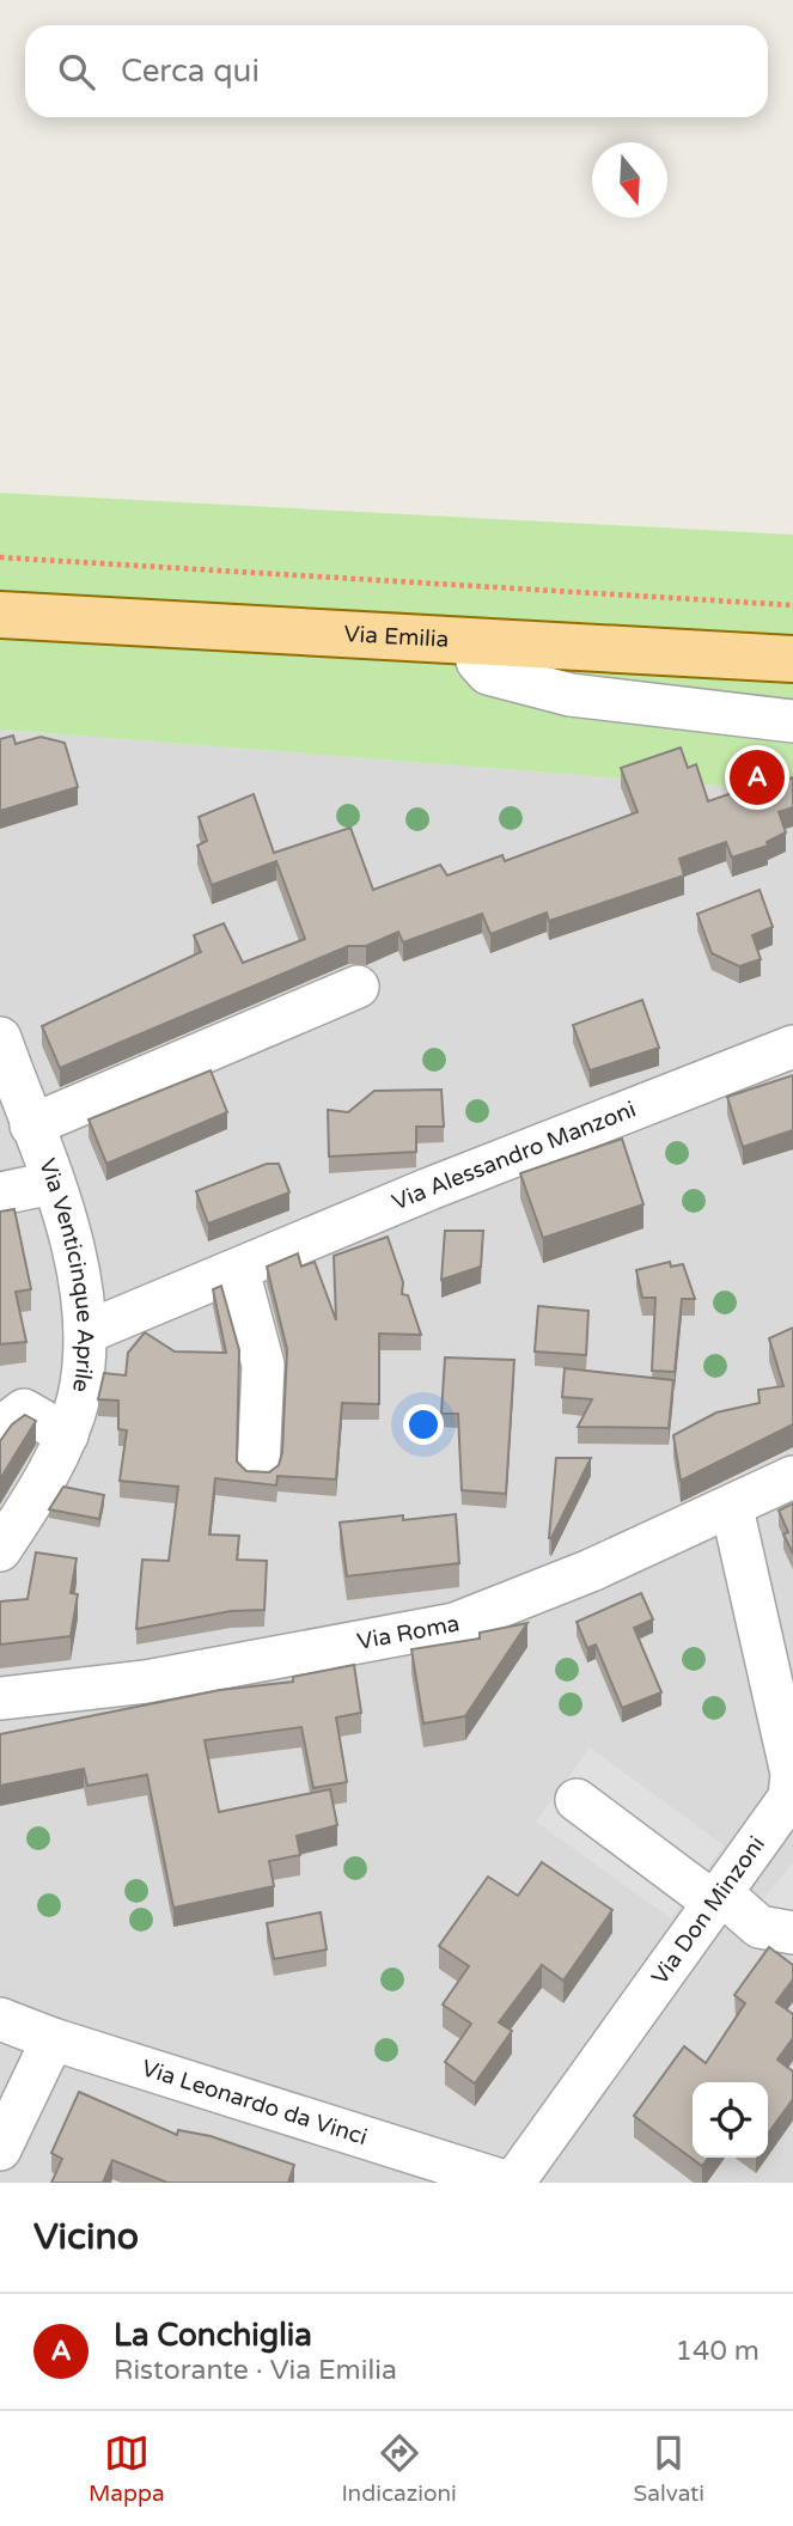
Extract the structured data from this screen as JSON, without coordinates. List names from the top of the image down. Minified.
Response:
{"streets":{"main road":["Via Emilia"],"street":["Via Alessandro Manzoni","Via Venticinque Aprile","Via Roma","Via Don Minzoni","Via Leonardo da Vinci"]},"crossings":[["Via Alessandro Manzoni","Via Venticinque Aprile"],["Via Roma","Via Don Minzoni"],["Via Don Minzoni","Via Leonardo da Vinci"]],"north":"bottom","page":{"search":"Cerca qui","pins":"A","heading":"Vicino","list":[{"mark":"A","name":"La Conchiglia","note":"Ristorante · Via Emilia","value":"140 m"}],"nav":["Mappa","Indicazioni","Salvati"]}}
